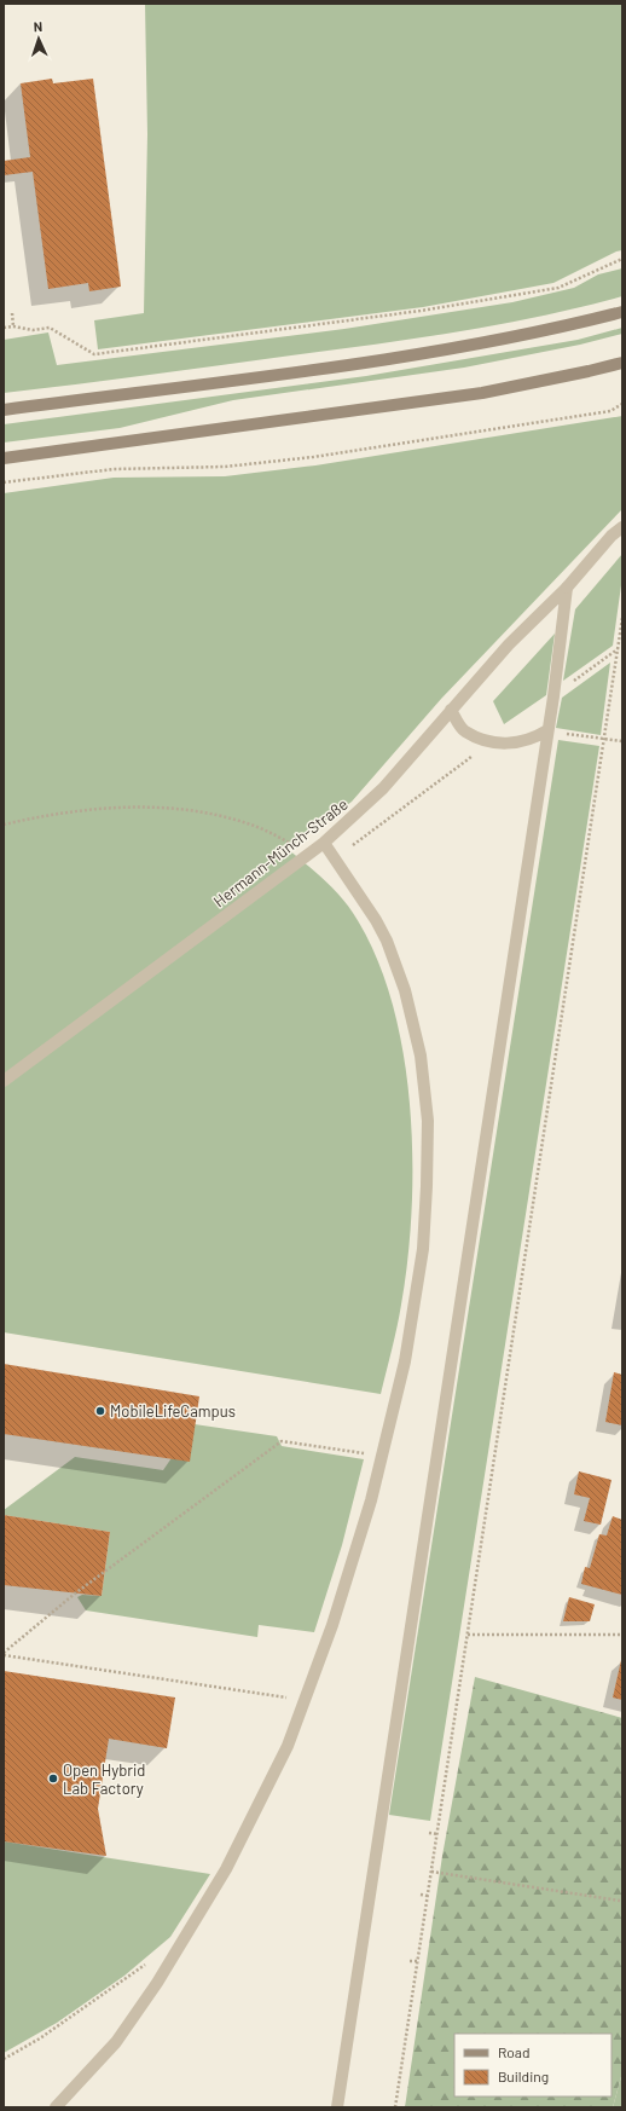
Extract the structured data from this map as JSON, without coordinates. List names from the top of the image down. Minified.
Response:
{"streets":{"street":["Hermann-Münch-Straße"]},"places":["MobileLifeCampus","Open Hybrid Lab Factory"],"legend":["Road","Building"],"north":"top"}
